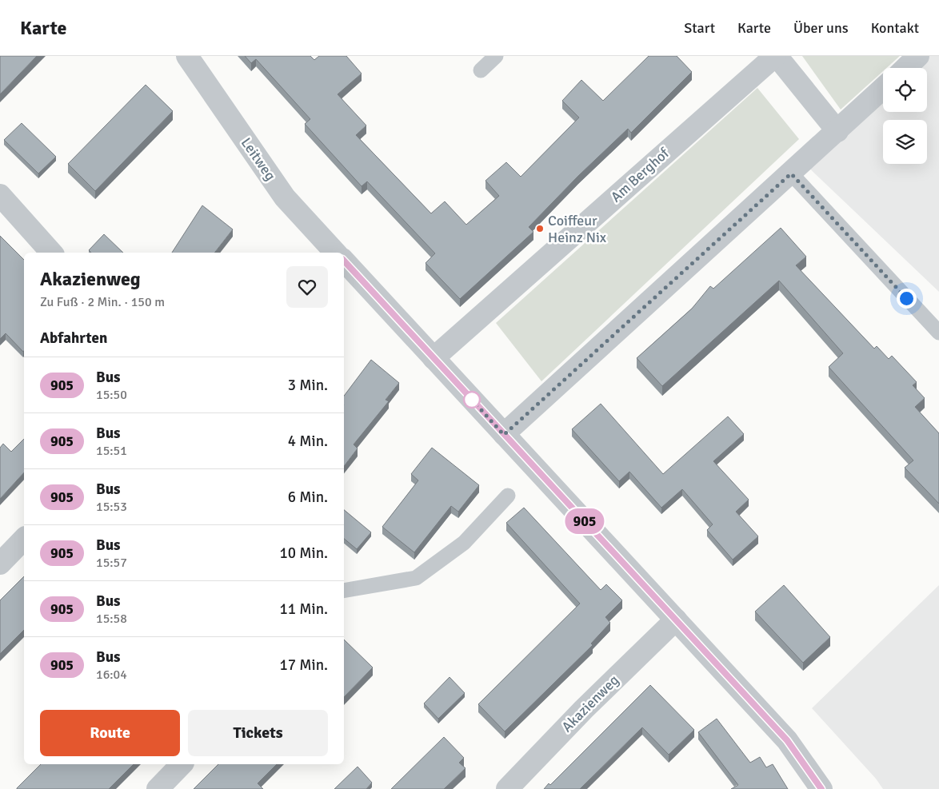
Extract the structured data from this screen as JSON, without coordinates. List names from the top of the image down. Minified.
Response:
{"streets":{"street":["Leitweg","Am Berghof","Akazienweg"]},"places":["Coiffeur Heinz Nix"],"lines":["bus line 905"],"page":{"header":"Karte","nav":["Start","Karte","Über uns","Kontakt"],"on_map":"905","heading":[["Akazienweg","Zu Fuß · 2 Min. · 150 m"],"Abfahrten"],"list":[{"mark":"905","name":"Bus","note":"15:50","value":"3 Min."},{"mark":"905","name":"Bus","note":"15:51","value":"4 Min."},{"mark":"905","name":"Bus","note":"15:53","value":"6 Min."},{"mark":"905","name":"Bus","note":"15:57","value":"10 Min."},{"mark":"905","name":"Bus","note":"15:58","value":"11 Min."},{"mark":"905","name":"Bus","note":"16:04","value":"17 Min."}],"buttons":["Route","Tickets"]}}
